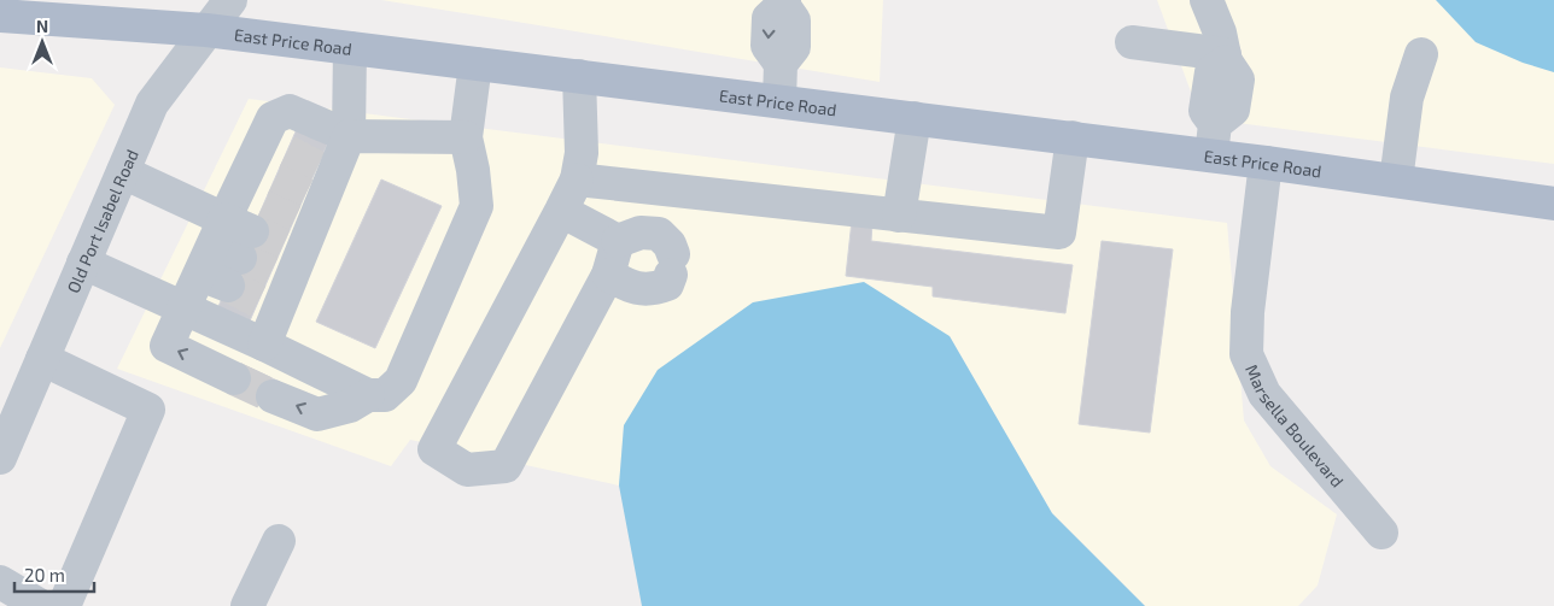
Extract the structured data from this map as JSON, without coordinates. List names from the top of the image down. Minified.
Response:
{"streets":{"main road":["East Price Road"],"street":["Old Port Isabel Road","Marsella Boulevard"]},"crossings":[["East Price Road","Old Port Isabel Road"],["East Price Road","Marsella Boulevard"]],"scale_bar":"20 m","north":"top"}
